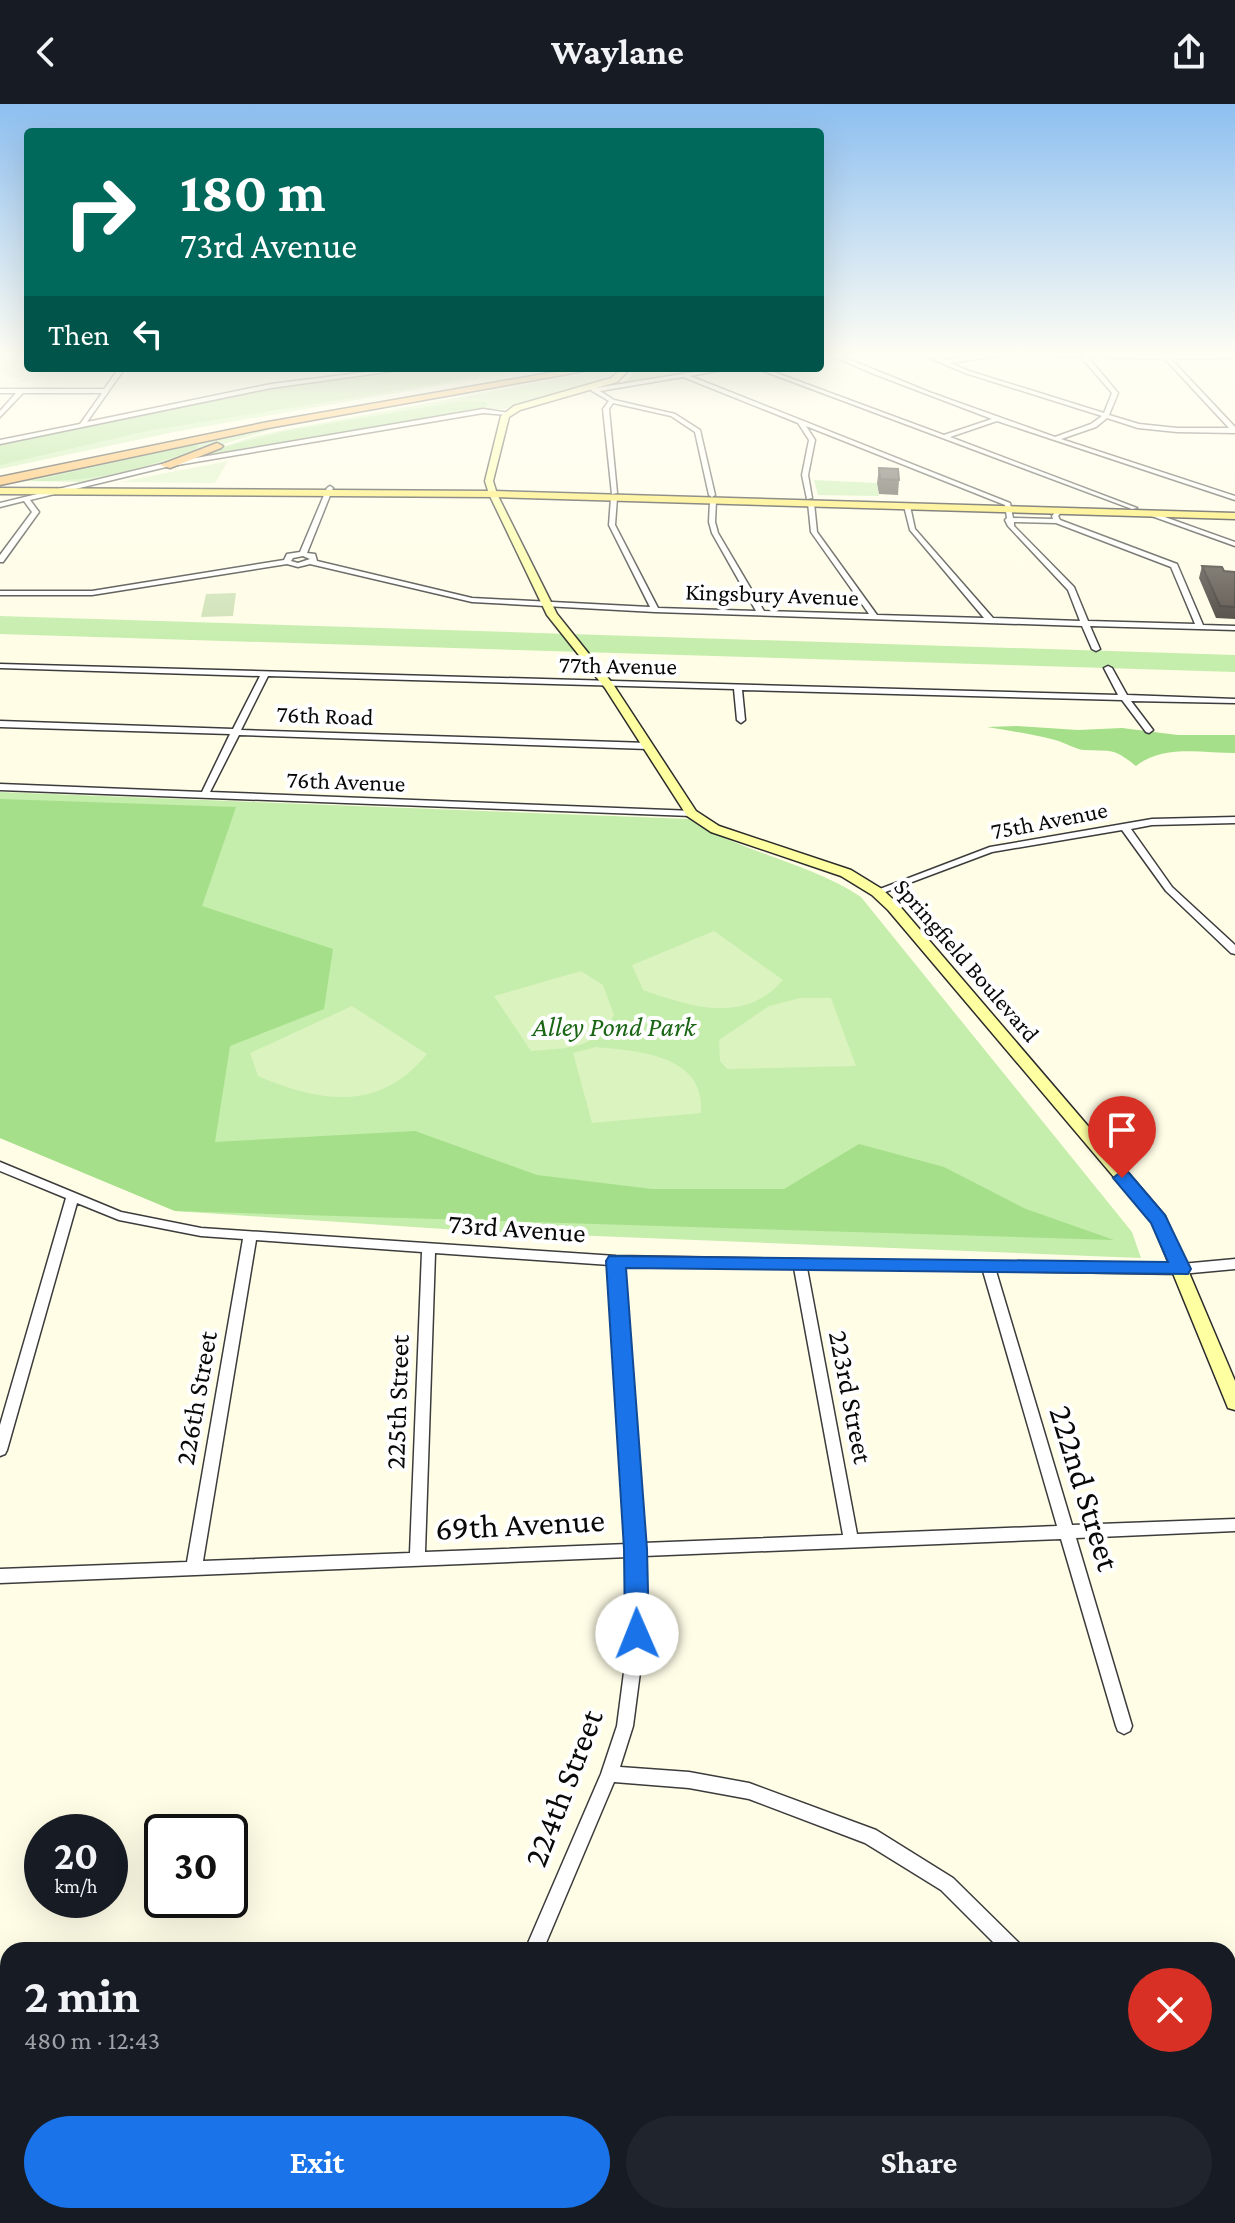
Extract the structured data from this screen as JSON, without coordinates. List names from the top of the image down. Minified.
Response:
{"streets":{"main road":["Springfield Boulevard"],"street":["Kingsbury Avenue","77th Avenue","76th Road","76th Avenue","75th Avenue","73rd Avenue","223rd Street","226th Street","225th Street","222nd Street","69th Avenue","224th Street"]},"crossings":[["Kingsbury Avenue","Springfield Boulevard"],["77th Avenue","Springfield Boulevard"],["76th Road","Springfield Boulevard"],["76th Avenue","Springfield Boulevard"],["75th Avenue","Springfield Boulevard"],["Springfield Boulevard","73rd Avenue"],["73rd Avenue","223rd Street"],["73rd Avenue","226th Street"],["73rd Avenue","225th Street"],["73rd Avenue","222nd Street"],["73rd Avenue","224th Street"],["223rd Street","69th Avenue"],["226th Street","69th Avenue"],["225th Street","69th Avenue"],["222nd Street","69th Avenue"],["69th Avenue","224th Street"]],"parks":["Alley Pond Park"],"page":{"header":"Waylane","turn":["180 m","73rd Avenue"],"then":"Then","speed":"20 km/h","limit":"30","heading":["2 min","480 m · 12:43"],"buttons":["Exit","Share"]}}
